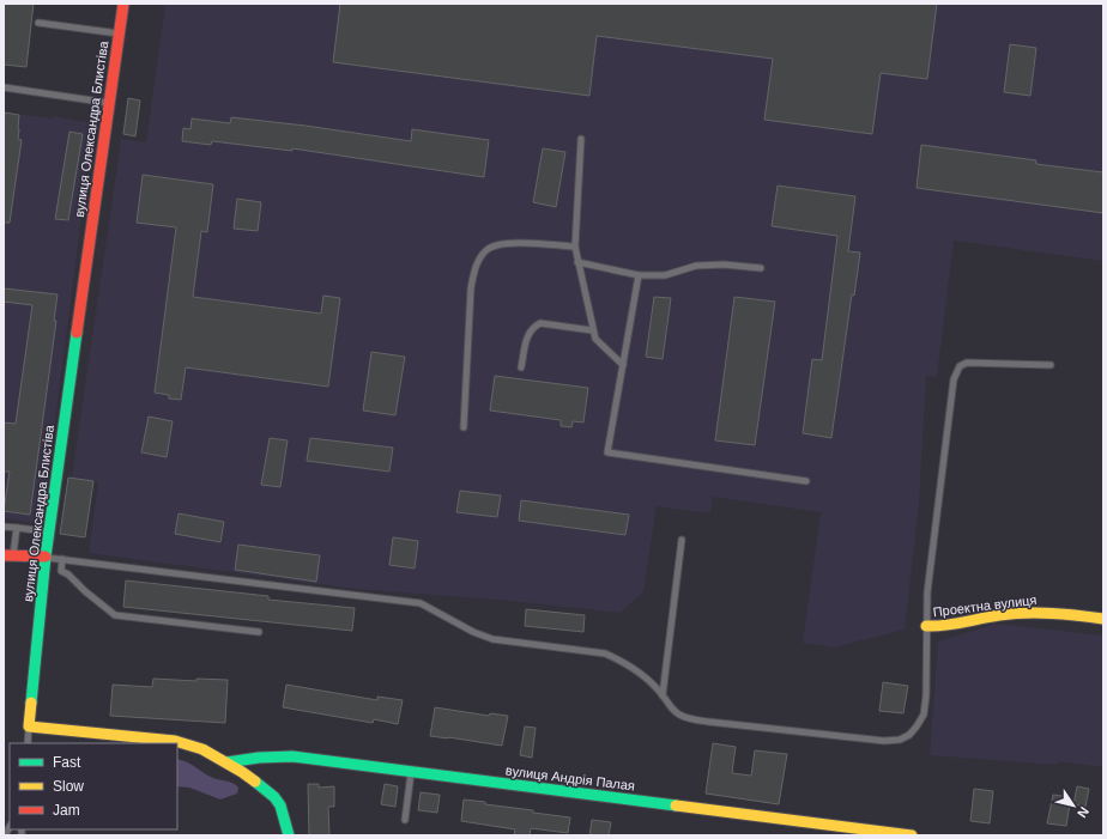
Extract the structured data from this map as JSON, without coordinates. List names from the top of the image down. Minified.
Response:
{"streets":{"street":["вулиця Олександра Блистіва","Проектна вулиця","вулиця Андрія Палая"]},"legend":["Fast","Slow","Jam"],"north":"bottom right"}
